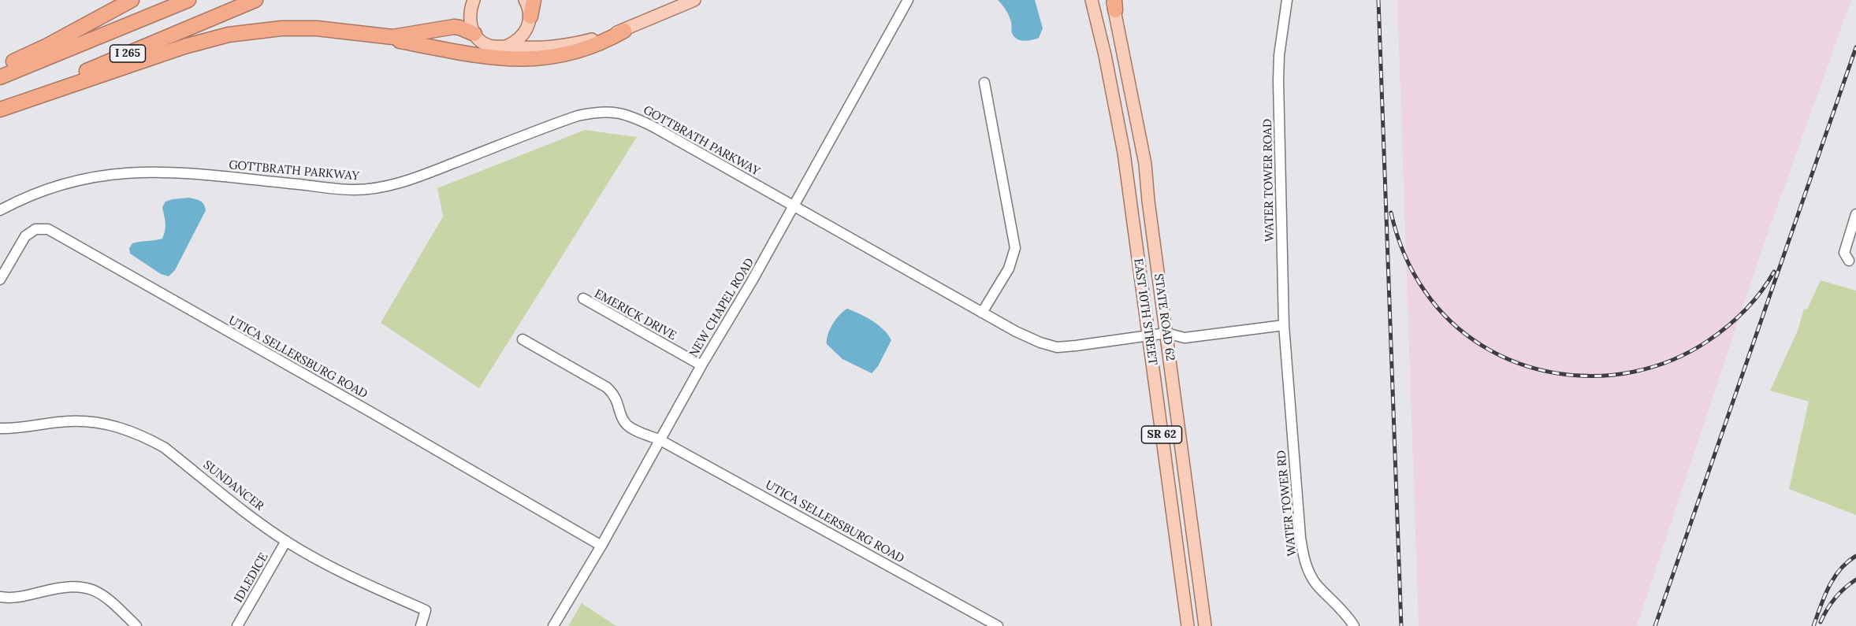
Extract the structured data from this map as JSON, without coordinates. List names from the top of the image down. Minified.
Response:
{"streets":{"highway":["I 265"],"main road":["EAST 10TH STREET","STATE ROAD 62","SR 62"],"street":["GOTTBRATH PARKWAY","WATER TOWER ROAD","NEW CHAPEL ROAD","EMERICK DRIVE","UTICA SELLERSBURG ROAD","SUNDANCER","WATER TOWER RD","IDLEDICE"]},"crossings":[["GOTTBRATH PARKWAY","WATER TOWER ROAD"],["GOTTBRATH PARKWAY","NEW CHAPEL ROAD"],["GOTTBRATH PARKWAY","EAST 10TH STREET"],["GOTTBRATH PARKWAY","STATE ROAD 62"],["WATER TOWER ROAD","WATER TOWER RD"],["NEW CHAPEL ROAD","EMERICK DRIVE"],["NEW CHAPEL ROAD","UTICA SELLERSBURG ROAD"],["SUNDANCER","IDLEDICE"]]}
